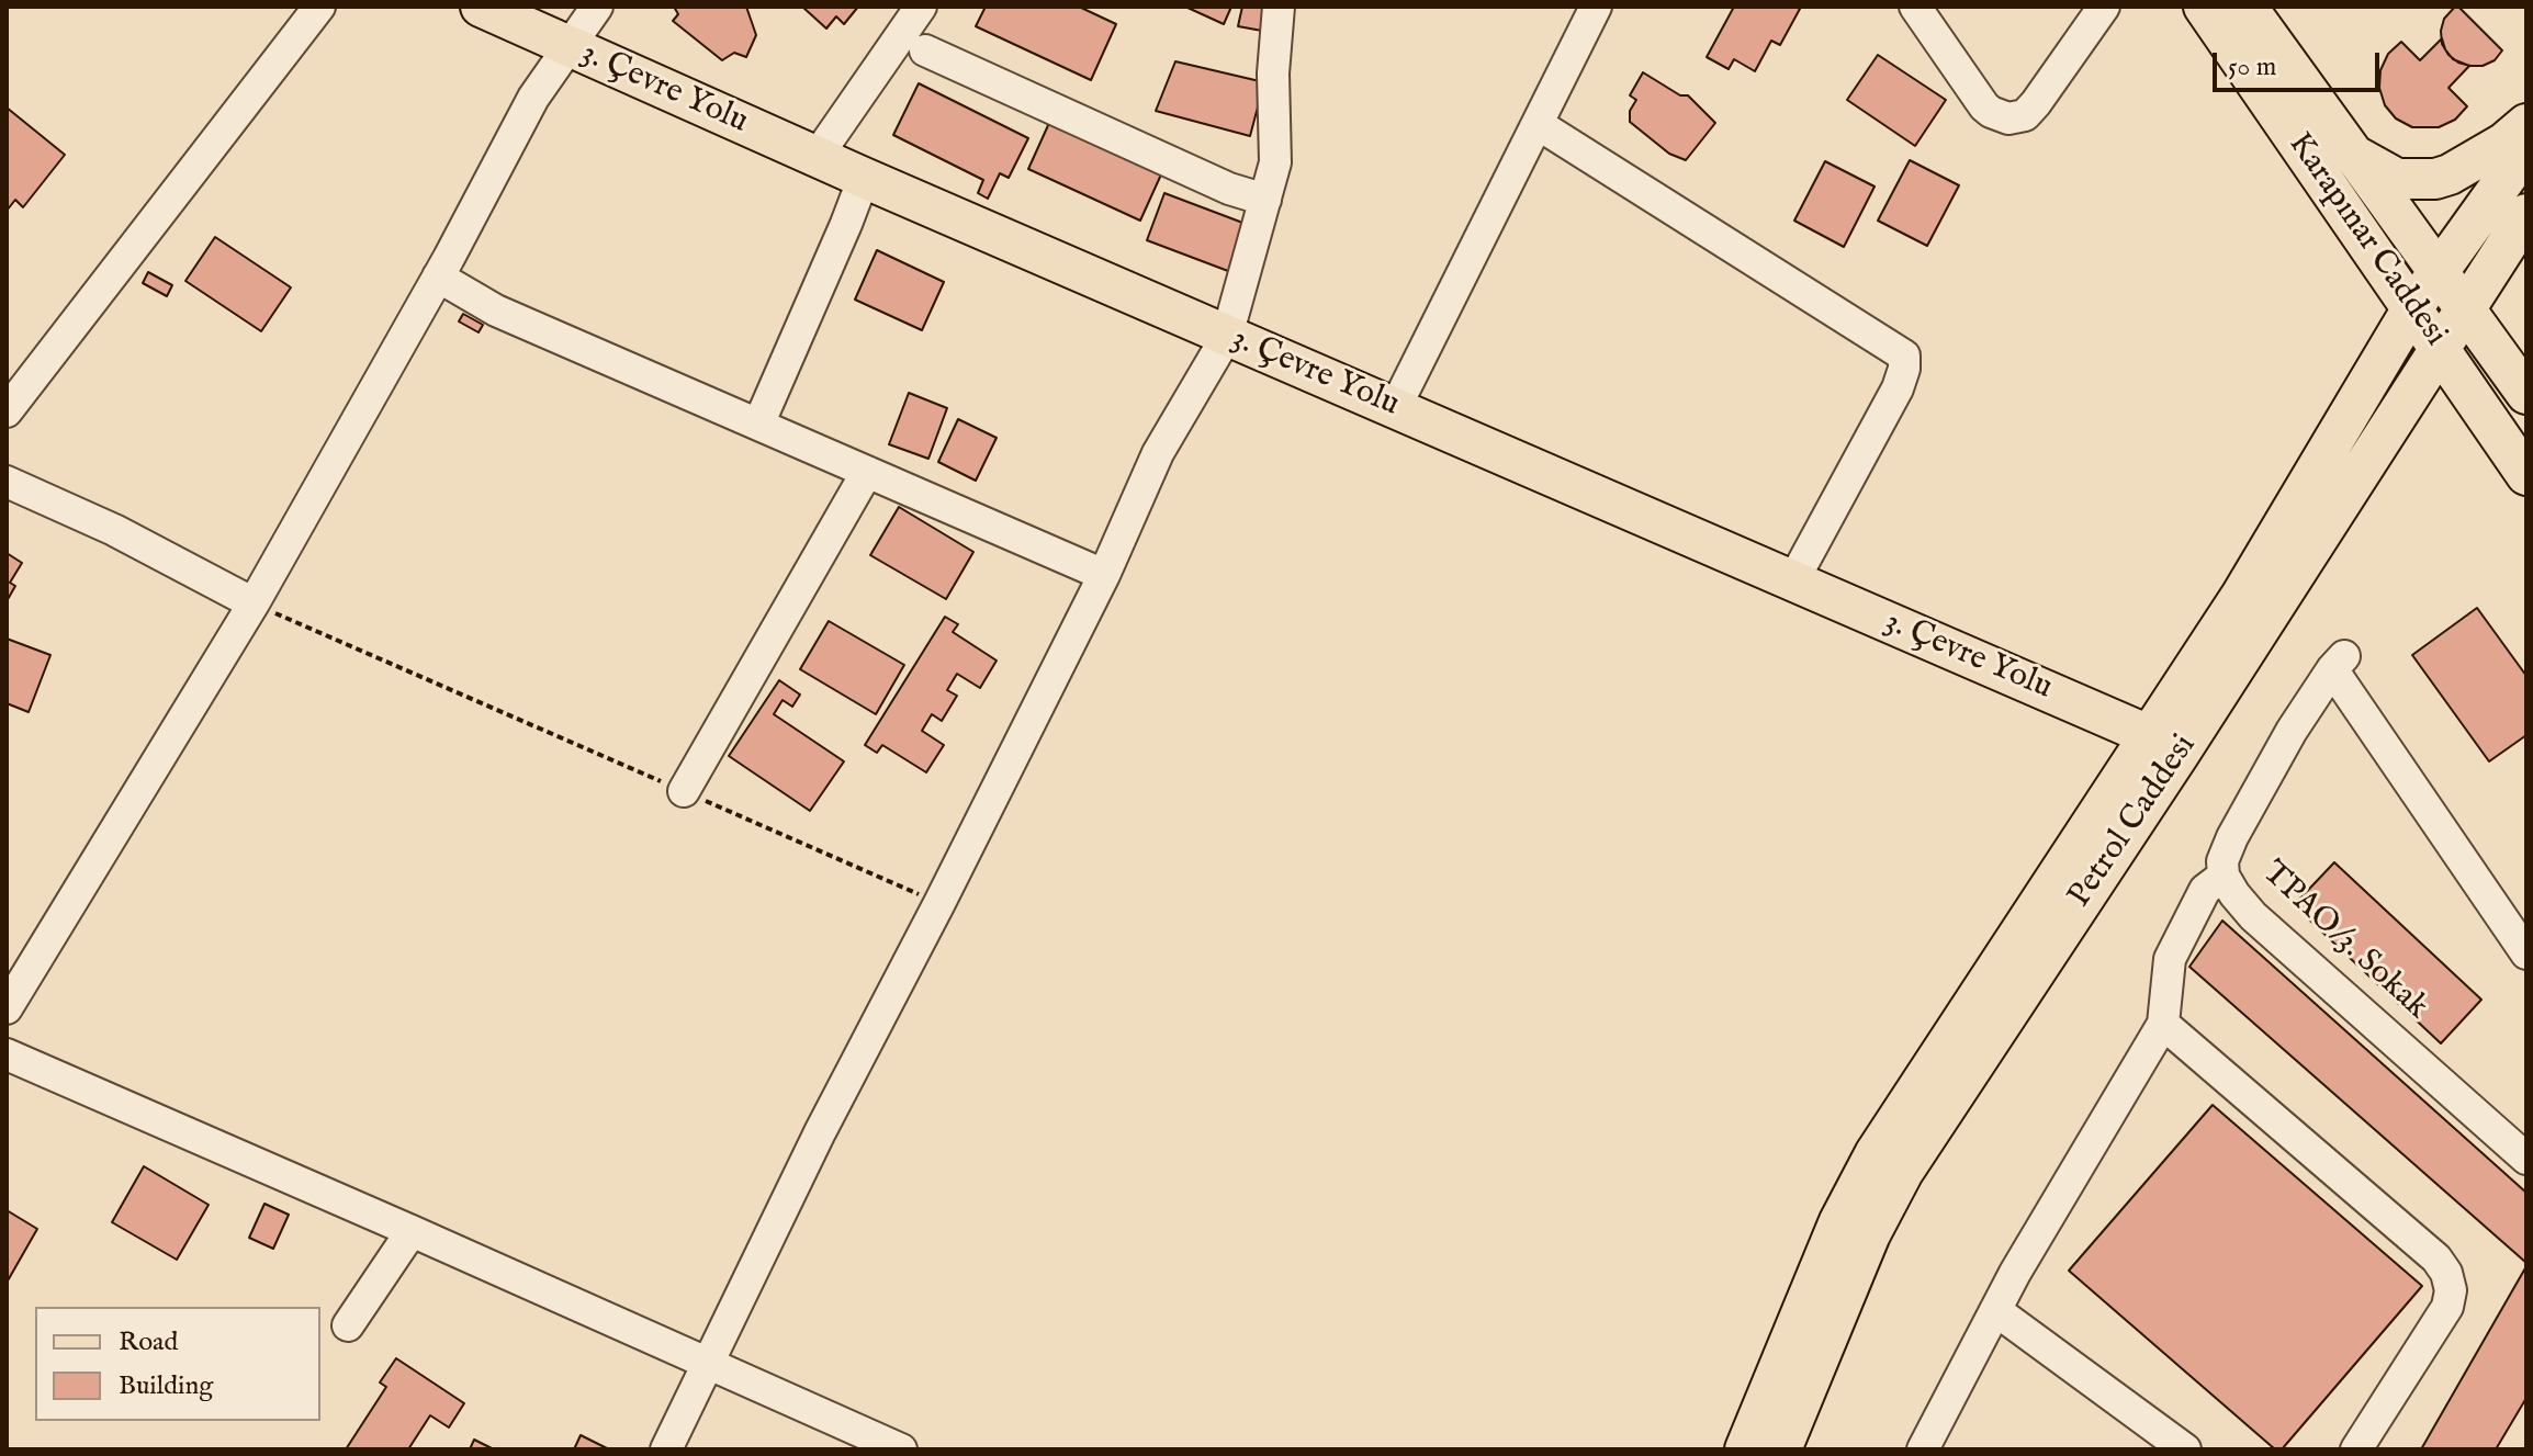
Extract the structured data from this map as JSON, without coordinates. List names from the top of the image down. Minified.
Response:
{"streets":{"main road":["3. Çevre Yolu","Karapınar Caddesi","Petrol Caddesi"],"street":["TPAO/3. Sokak"]},"crossings":[["3. Çevre Yolu","Petrol Caddesi"],["Karapınar Caddesi","Petrol Caddesi"]],"legend":["Road","Building"],"scale_bar":"50 m"}
